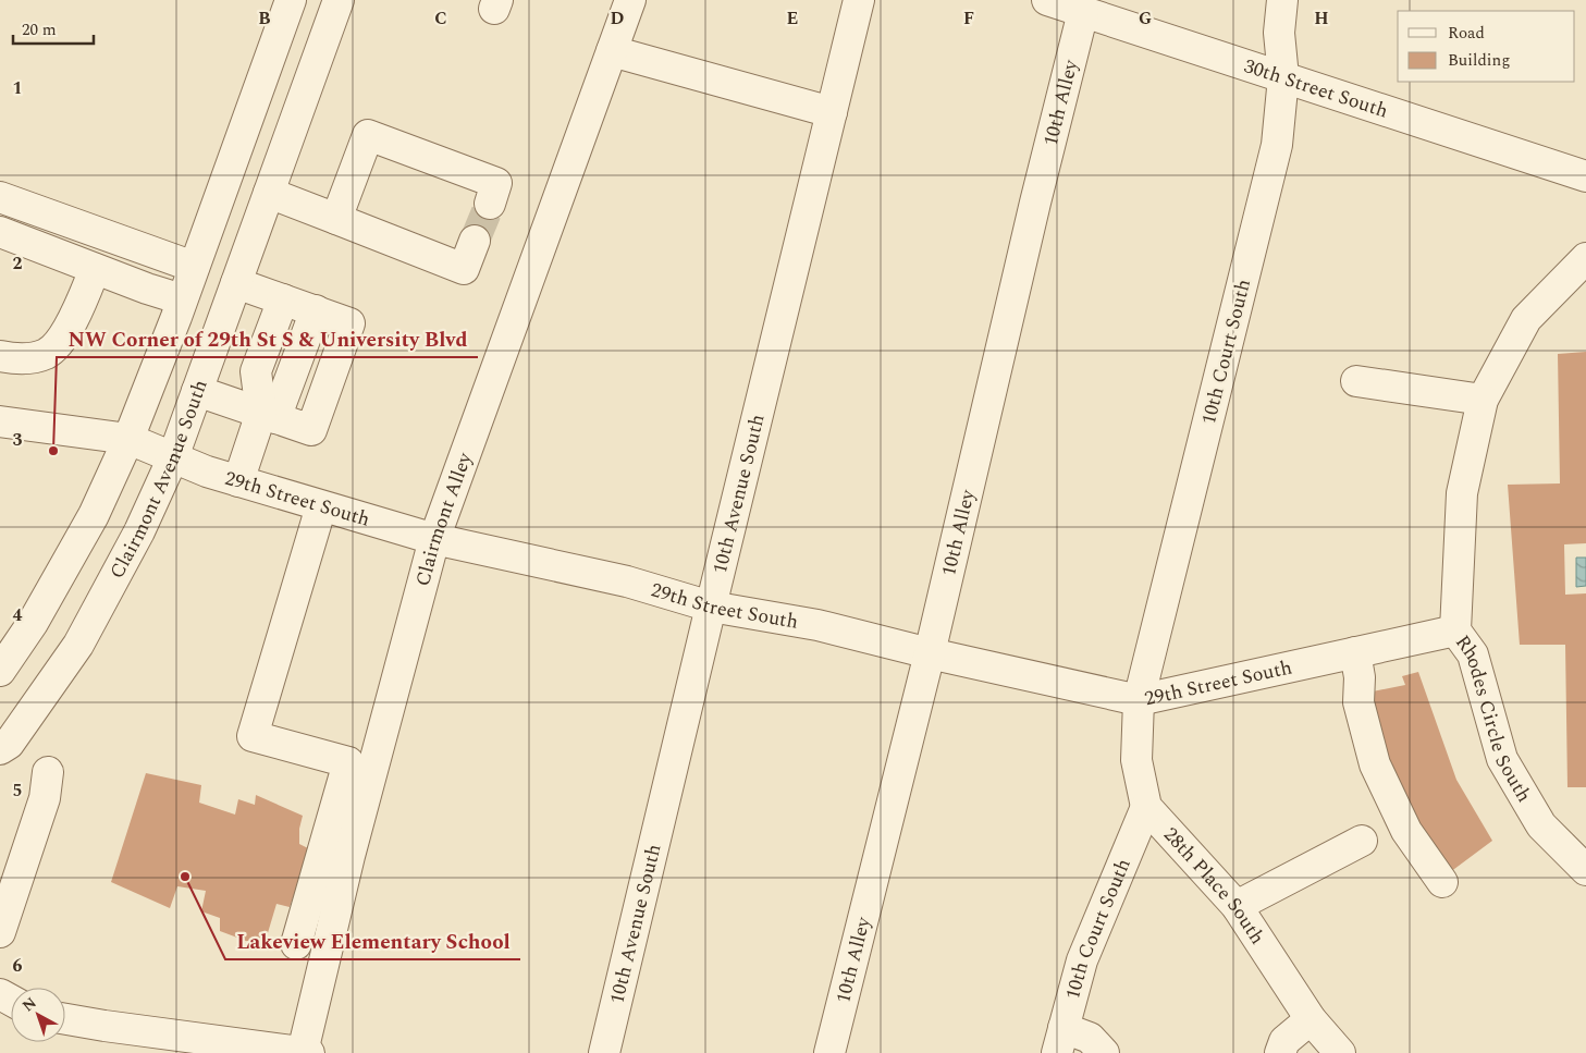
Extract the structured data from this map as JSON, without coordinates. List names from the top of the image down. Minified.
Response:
{"streets":{"street":["30th Street South","10th Alley","10th Court South","Clairmont Avenue South","10th Avenue South","29th Street South","Clairmont Alley","Rhodes Circle South","28th Place South"]},"crossings":[["30th Street South","10th Alley"],["30th Street South","10th Court South"],["10th Alley","29th Street South"],["10th Court South","29th Street South"],["10th Court South","28th Place South"],["Clairmont Avenue South","29th Street South"],["10th Avenue South","29th Street South"],["29th Street South","Clairmont Alley"],["29th Street South","Rhodes Circle South"]],"places":["NW Corner of 29th St S & University Blvd","Lakeview Elementary School"],"legend":["Road","Building"],"scale_bar":"20 m","north":"top left","grid":{"columns":["B","C","D","E","F","G","H"],"rows":["1","2","3","4","5","6"]}}
